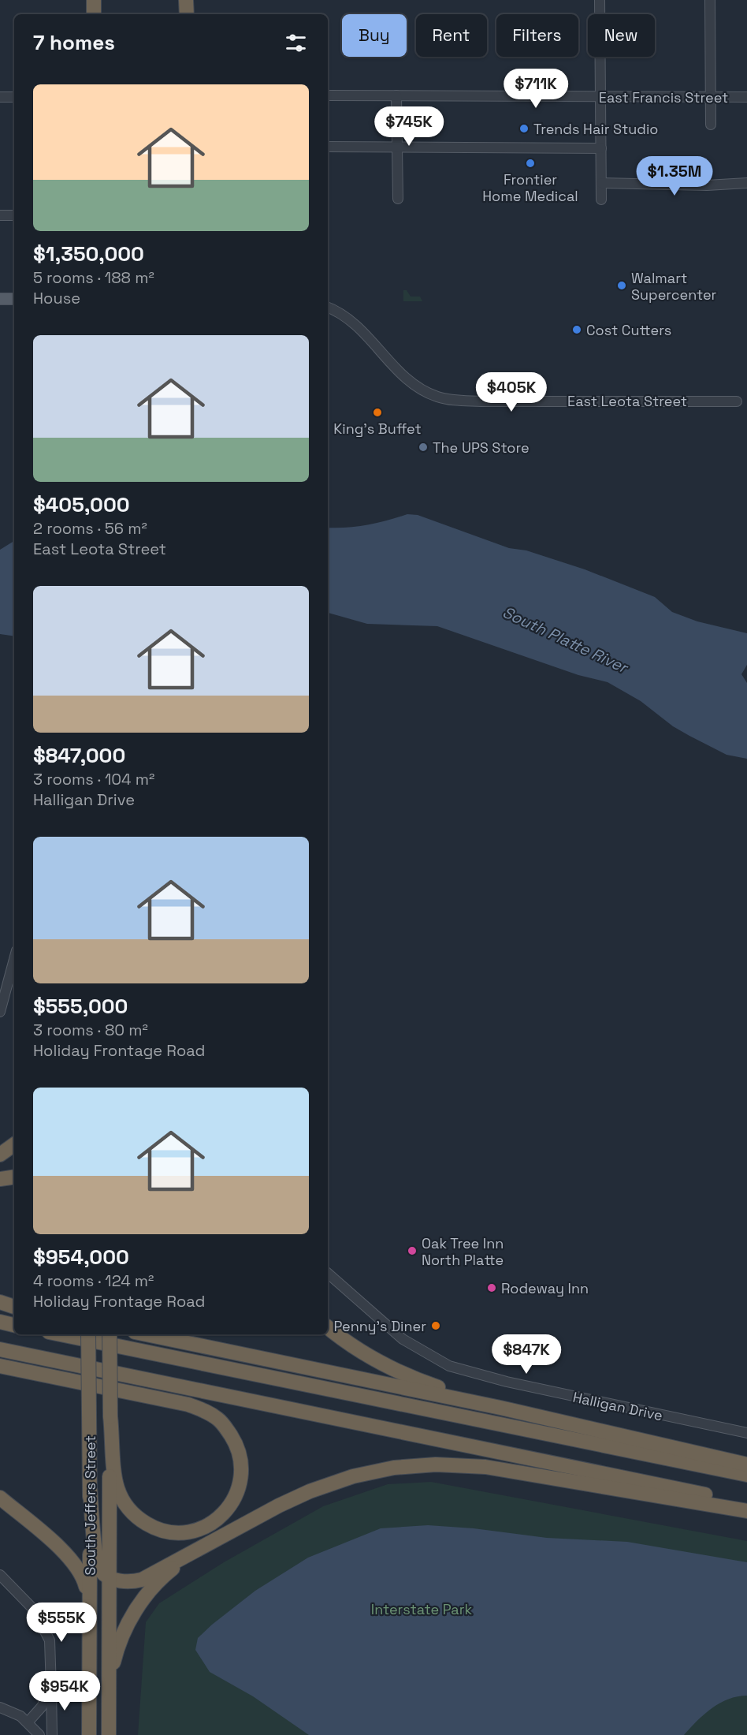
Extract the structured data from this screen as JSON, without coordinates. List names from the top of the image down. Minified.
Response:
{"streets":{"highway":["South Jeffers Street"],"street":["East Francis Street","East Leota Street","Halligan Drive"]},"water":["South Platte River"],"parks":["Interstate Park"],"places":["Trends Hair Studio","Frontier Home Medical","Walmart Supercenter","Cost Cutters","King's Buffet","The UPS Store","Oak Tree Inn North Platte","Rodeway Inn","Penny's Diner"],"page":{"chip":["Buy","Rent","Filters","New"],"heading":"7 homes","price":["$711K","$745K","$1.35M","$405K","$847K","$555K","$954K"],"list":[{"name":"$1,350,000","note":"5 rooms · 188 m² · House"},{"name":"$405,000","note":"2 rooms · 56 m² · East Leota Street"},{"name":"$847,000","note":"3 rooms · 104 m² · Halligan Drive"},{"name":"$555,000","note":"3 rooms · 80 m² · Holiday Frontage Road"},{"name":"$954,000","note":"4 rooms · 124 m² · Holiday Frontage Road"}]}}
